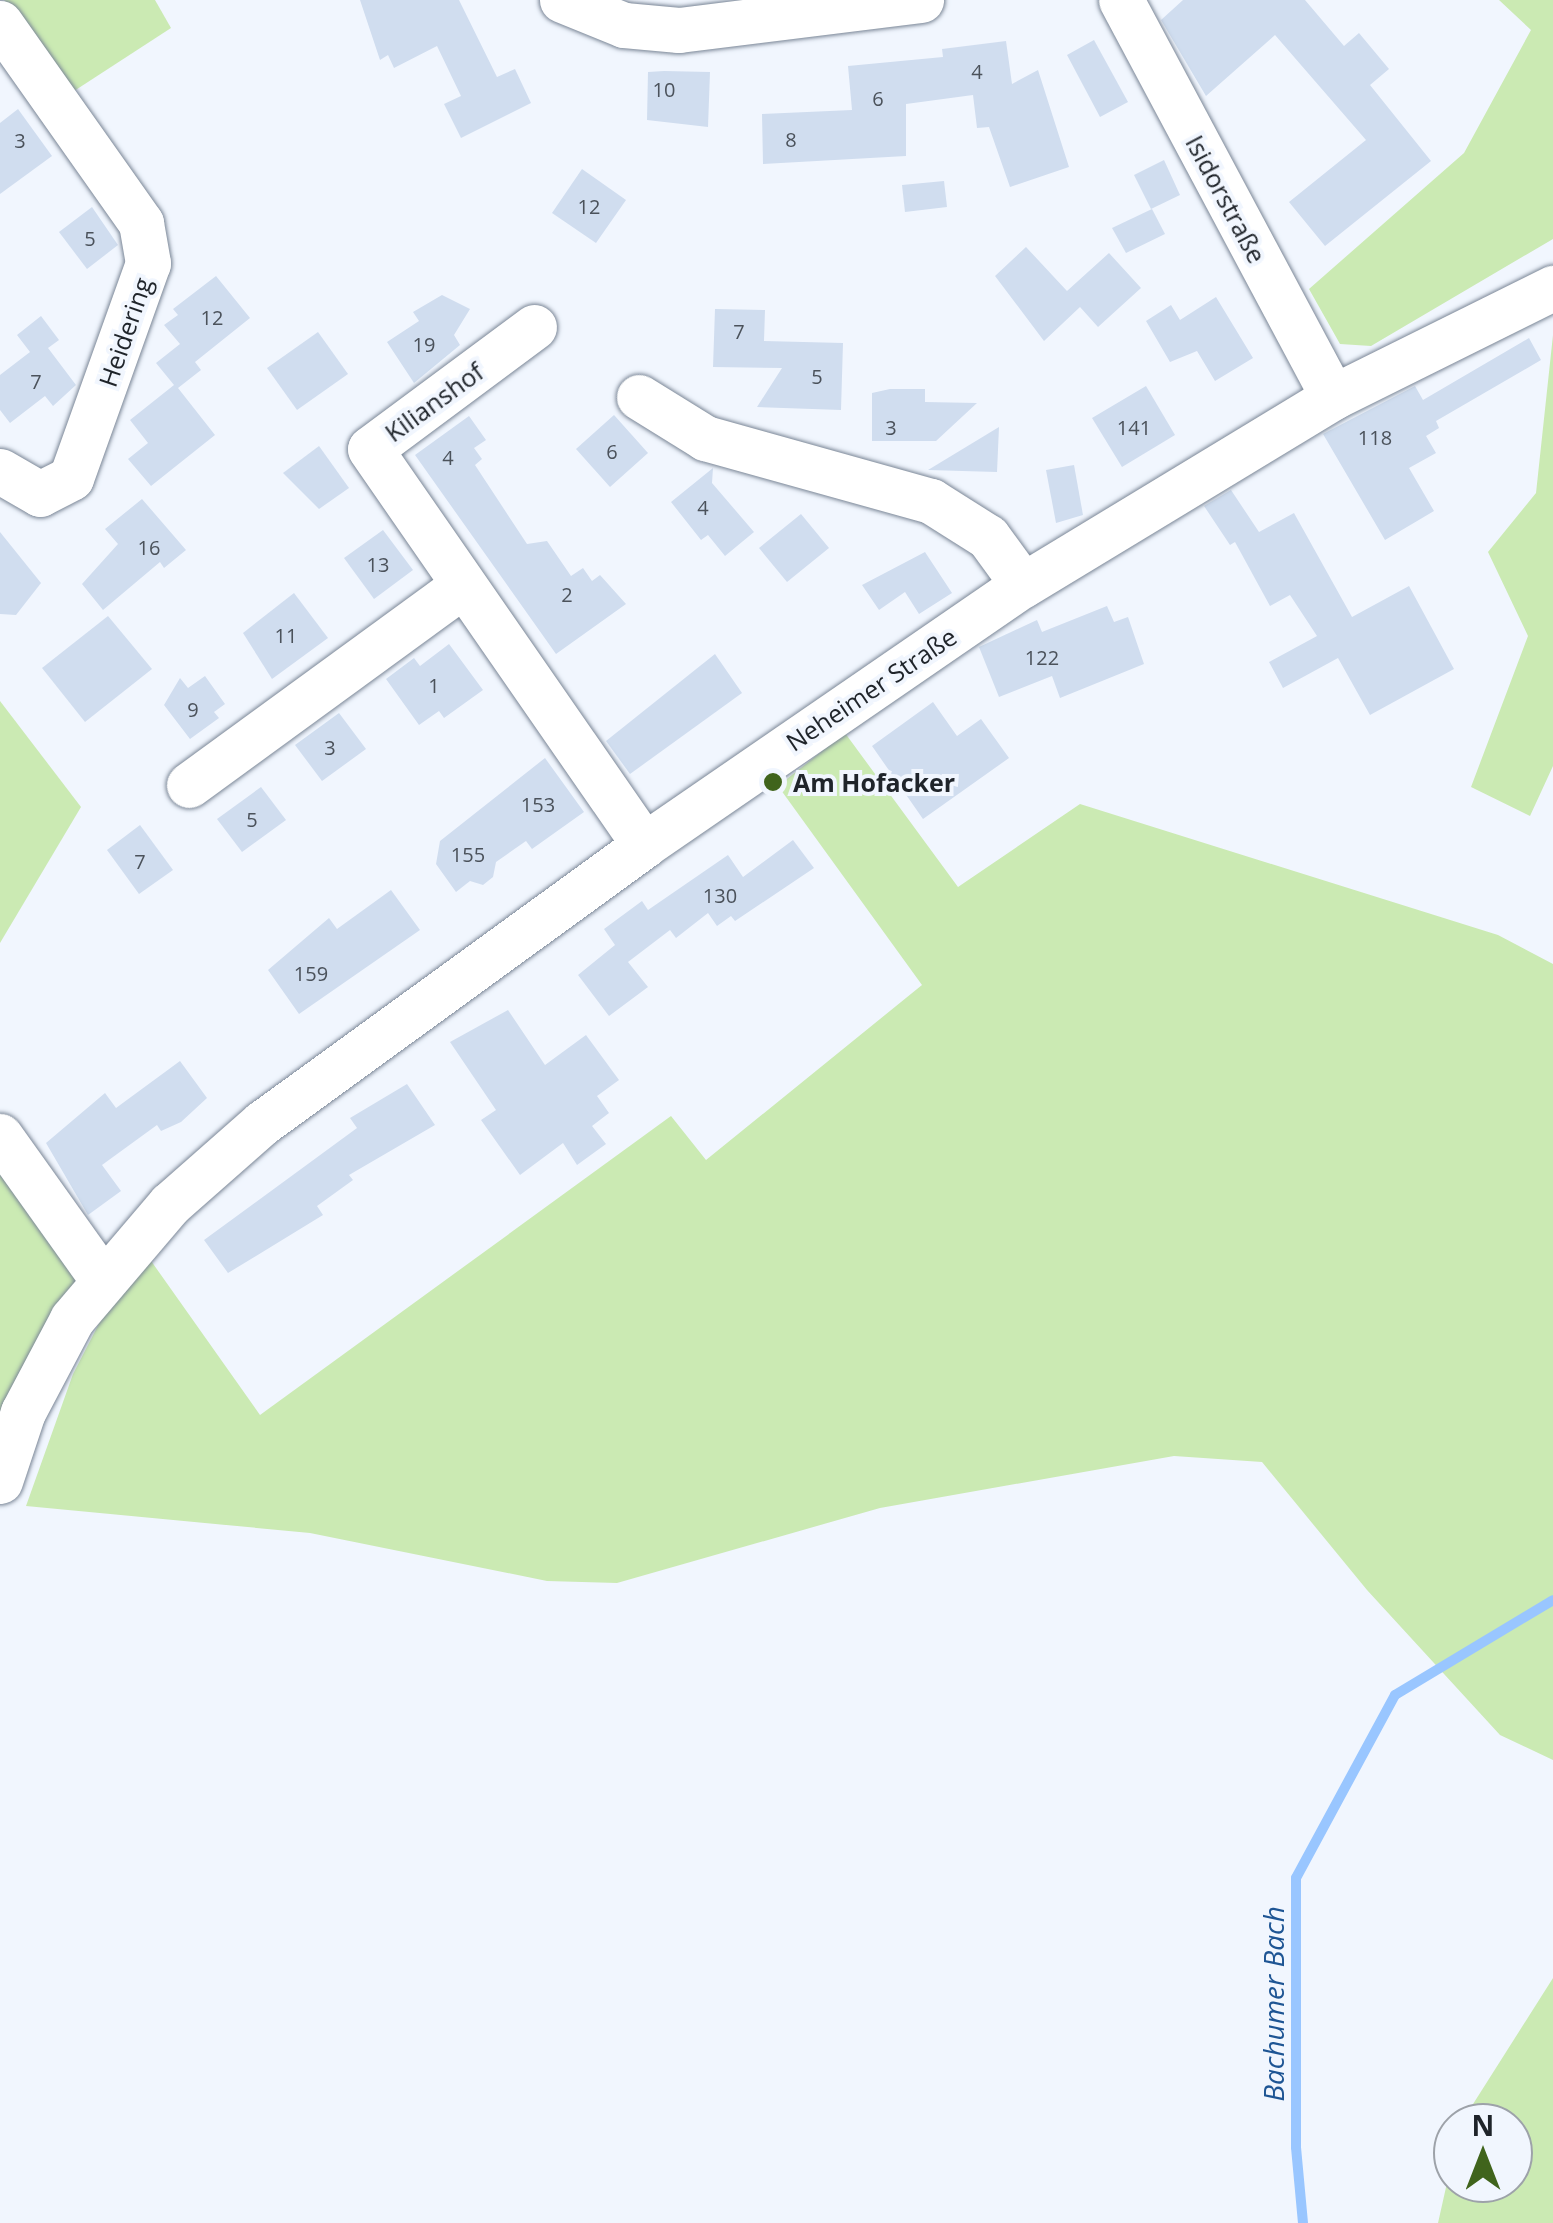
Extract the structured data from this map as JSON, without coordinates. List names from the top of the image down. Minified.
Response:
{"streets":{"street":["Isidorstraße","Heidering","Kilianshof","Neheimer Straße"]},"crossings":[["Isidorstraße","Neheimer Straße"],["Kilianshof","Neheimer Straße"]],"water":["Bachumer Bach"],"places":["Am Hofacker"],"house_numbers":["4","10","6","8","3","12","5","12","7","19","5","7","3","141","118","6","4","4","16","13","2","11","122","1","9","3","153","5","155","7","130","159"],"north":"top"}
